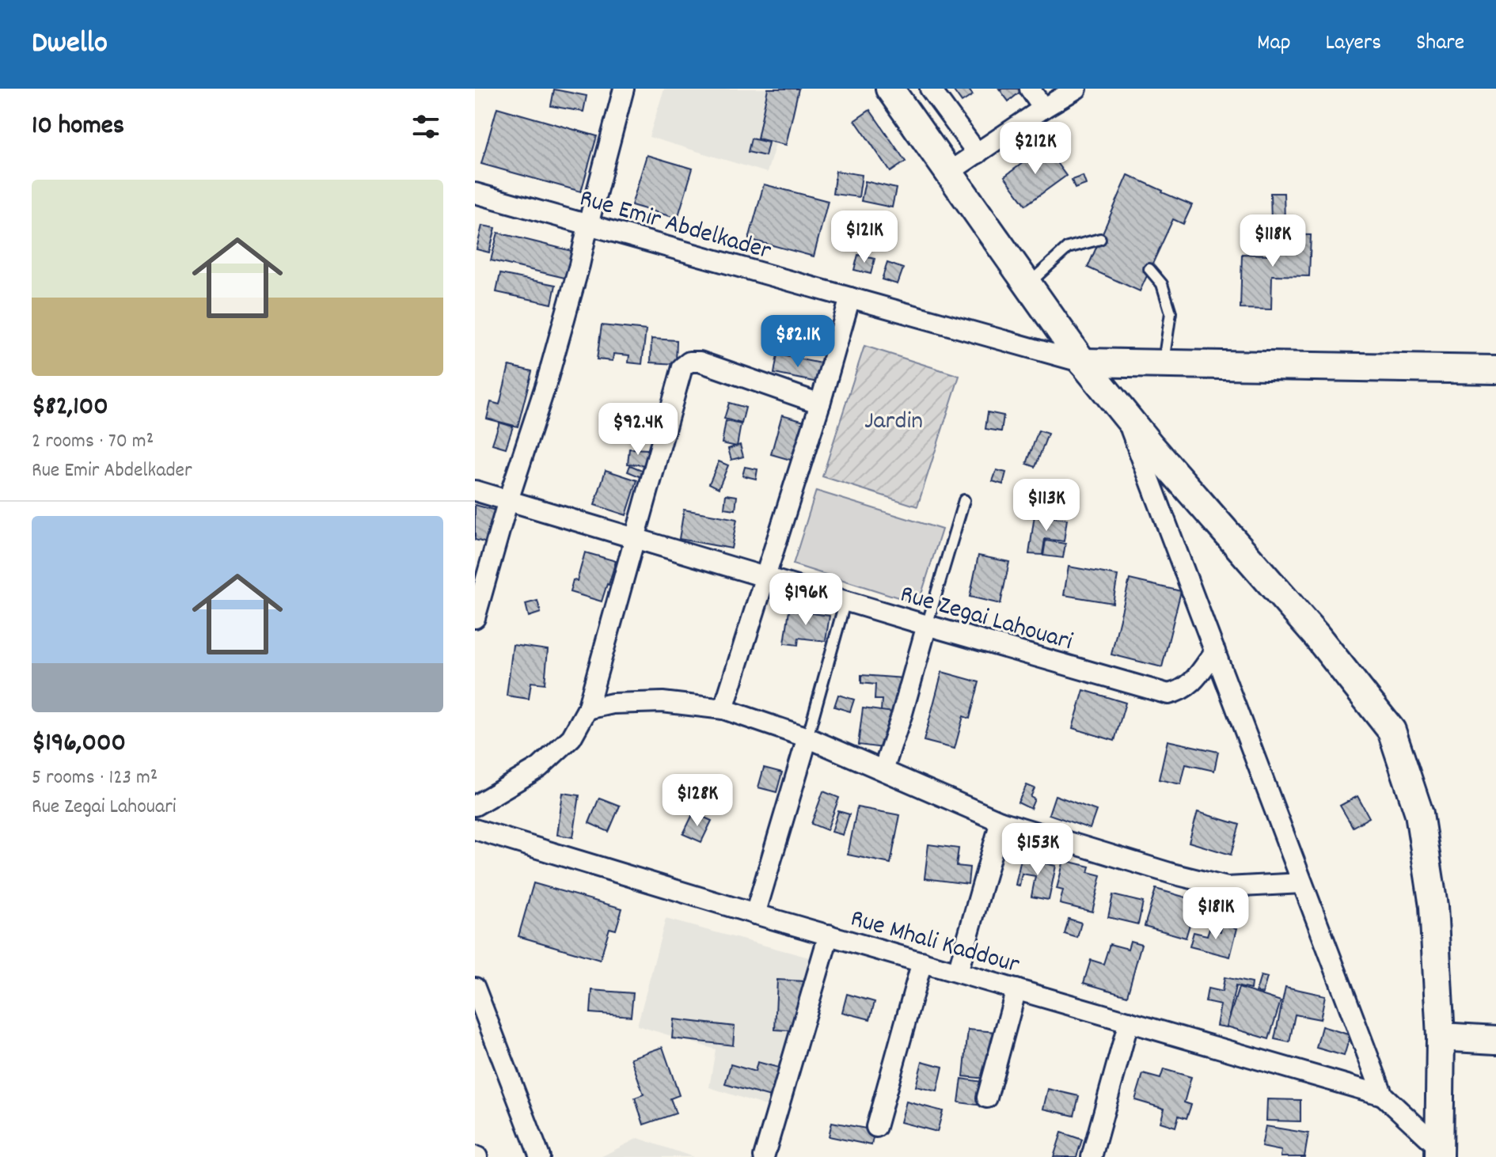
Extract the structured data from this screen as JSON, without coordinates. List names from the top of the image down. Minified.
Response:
{"streets":{"street":["Rue Emir Abdelkader","Rue Zegai Lahouari","Rue Mhali Kaddour"]},"parks":["Jardin"],"page":{"header":"Dwello","nav":["Map","Layers","Share"],"heading":"10 homes","price":["$212K","$121K","$118K","$82.1K","$92.4K","$113K","$196K","$128K","$153K","$181K"],"list":[{"name":"$82,100","note":"2 rooms · 70 m² · Rue Emir Abdelkader"},{"name":"$196,000","note":"5 rooms · 123 m² · Rue Zegai Lahouari"}]}}
